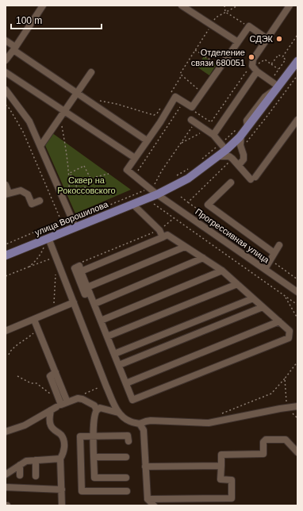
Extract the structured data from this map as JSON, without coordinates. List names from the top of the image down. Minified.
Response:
{"streets":{"main road":["улица Ворошилова"],"street":["Прогрессивная улица"]},"crossings":[["улица Ворошилова","Прогрессивная улица"]],"parks":["Сквер на Рокоссовского"],"places":["СДЭК","Отделение связи 680051"],"scale_bar":"100 m"}
